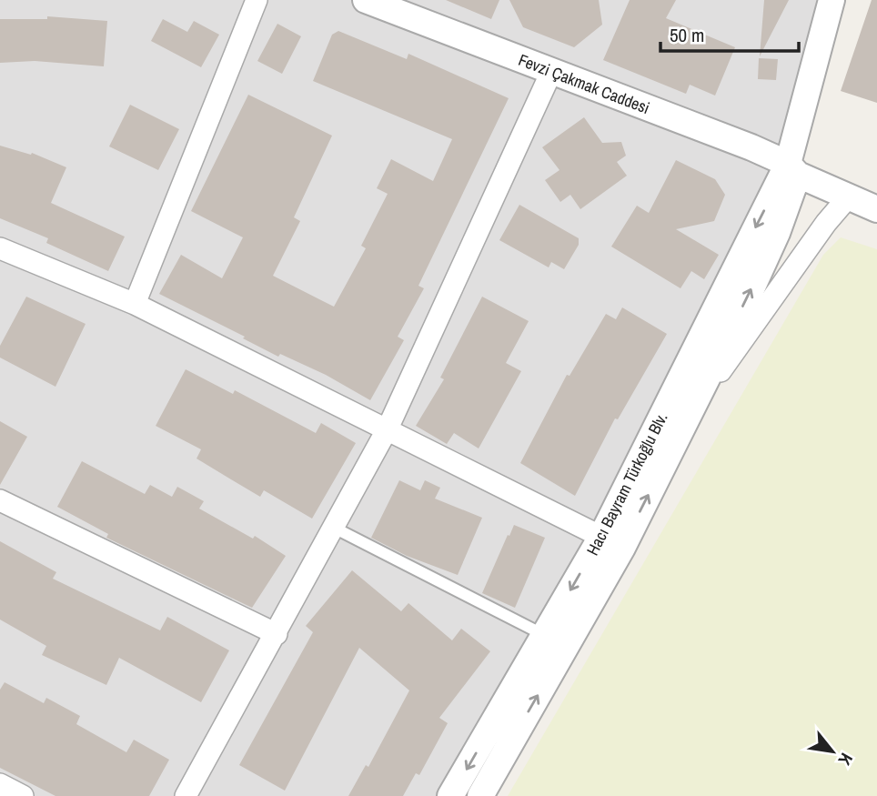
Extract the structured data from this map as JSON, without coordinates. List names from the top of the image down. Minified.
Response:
{"streets":{"street":["Fevzi Çakmak Caddesi","Hacı Bayram Türkoğlu Blv."]},"crossings":[["Fevzi Çakmak Caddesi","Hacı Bayram Türkoğlu Blv."]],"scale_bar":"50 m","north":"bottom right"}
